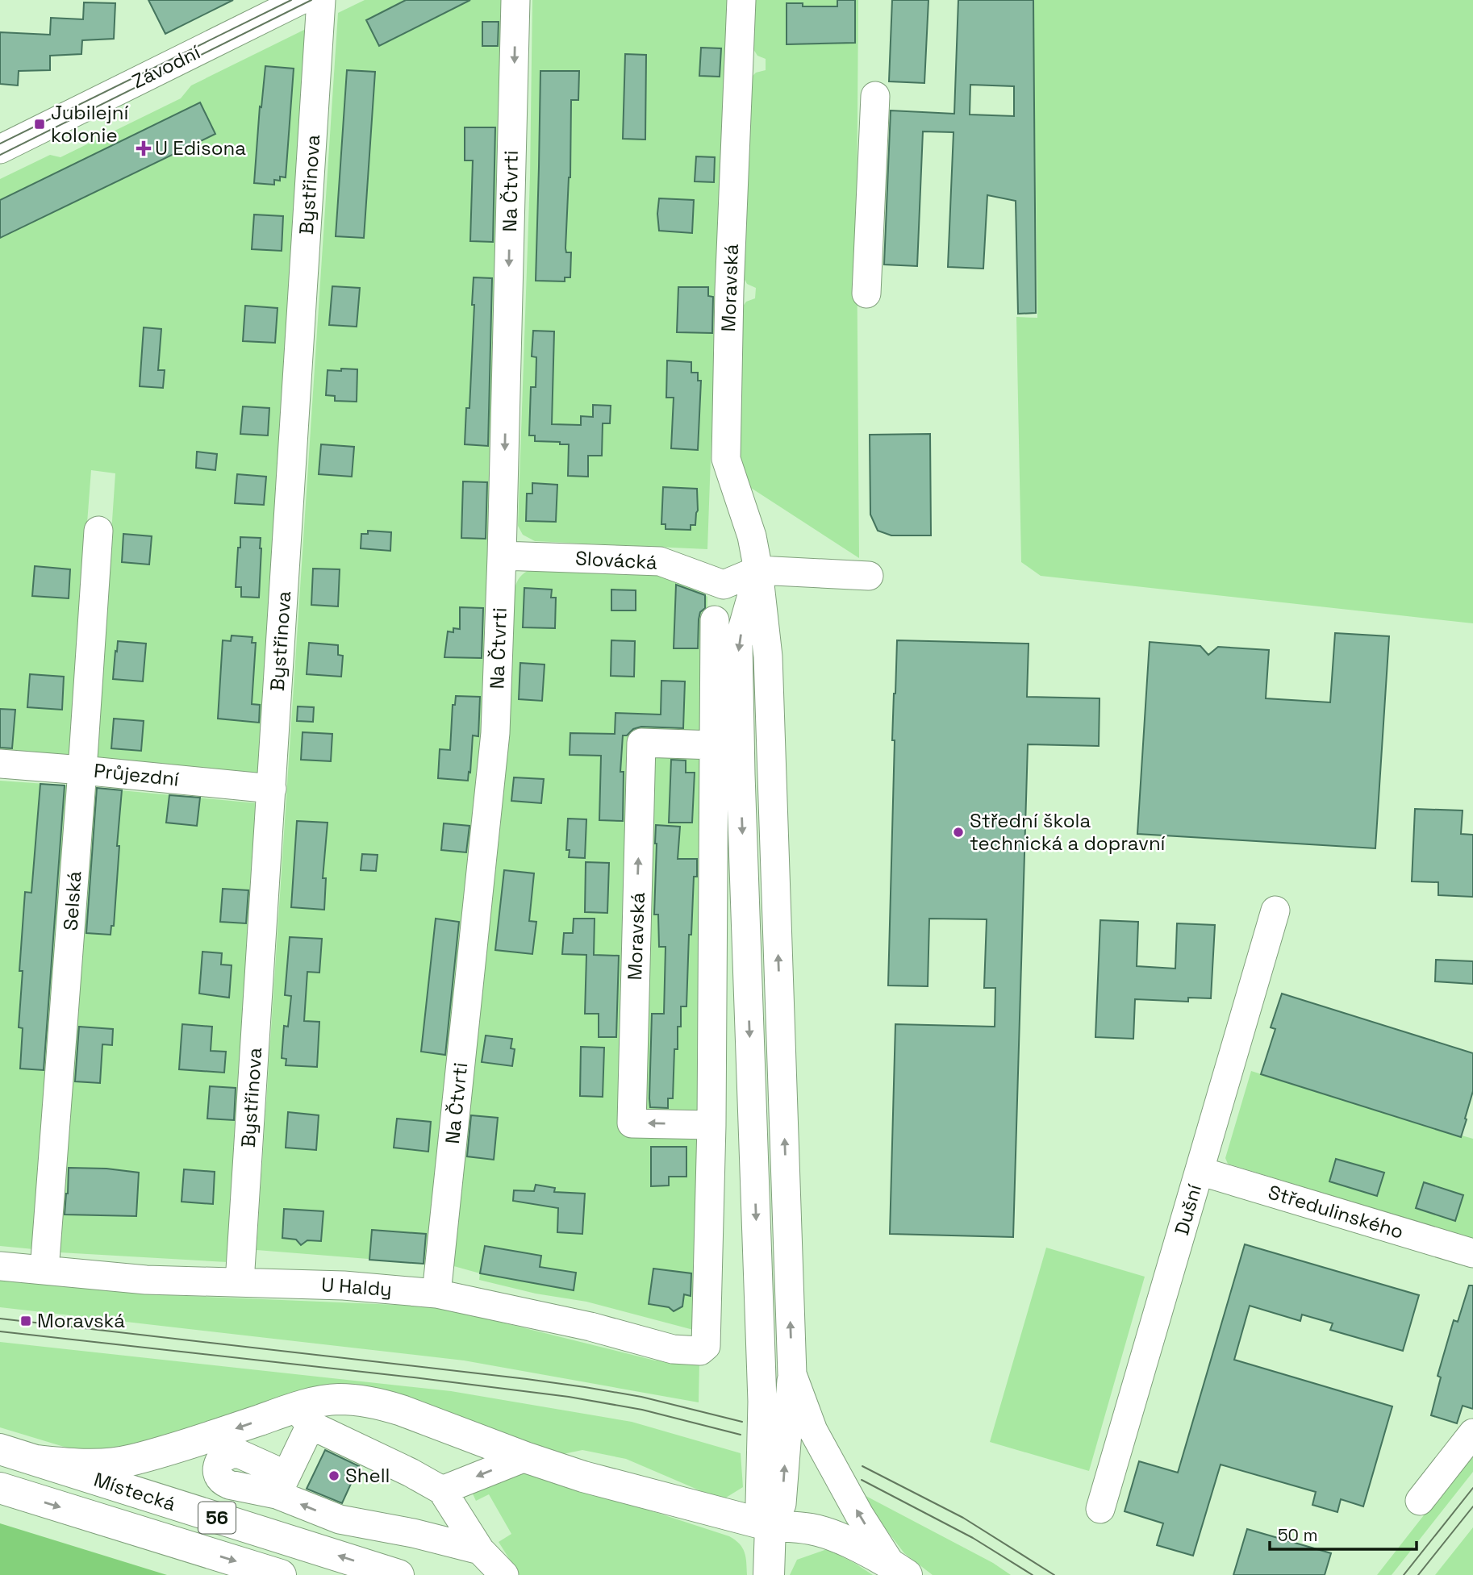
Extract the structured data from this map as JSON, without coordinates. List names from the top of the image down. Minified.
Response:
{"streets":{"highway":["Místecká","56"],"street":["Závodní","Bystřinova","Na Čtvrti","Moravská","Slovácká","Průjezdní","Selská","Dušní","Středulinského","U Haldy"]},"crossings":[["Bystřinova","Průjezdní"],["Bystřinova","U Haldy"],["Na Čtvrti","Slovácká"],["Na Čtvrti","U Haldy"],["Moravská","Slovácká"],["Moravská","U Haldy"],["Průjezdní","Selská"],["Selská","U Haldy"],["Dušní","Středulinského"]],"one_way":["Na Čtvrti"],"places":{"transit":["Jubilejní kolonie","Moravská"],"health":["U Edisona"],"other":["Střední škola technická a dopravní","Shell"]},"scale_bar":"50 m"}
